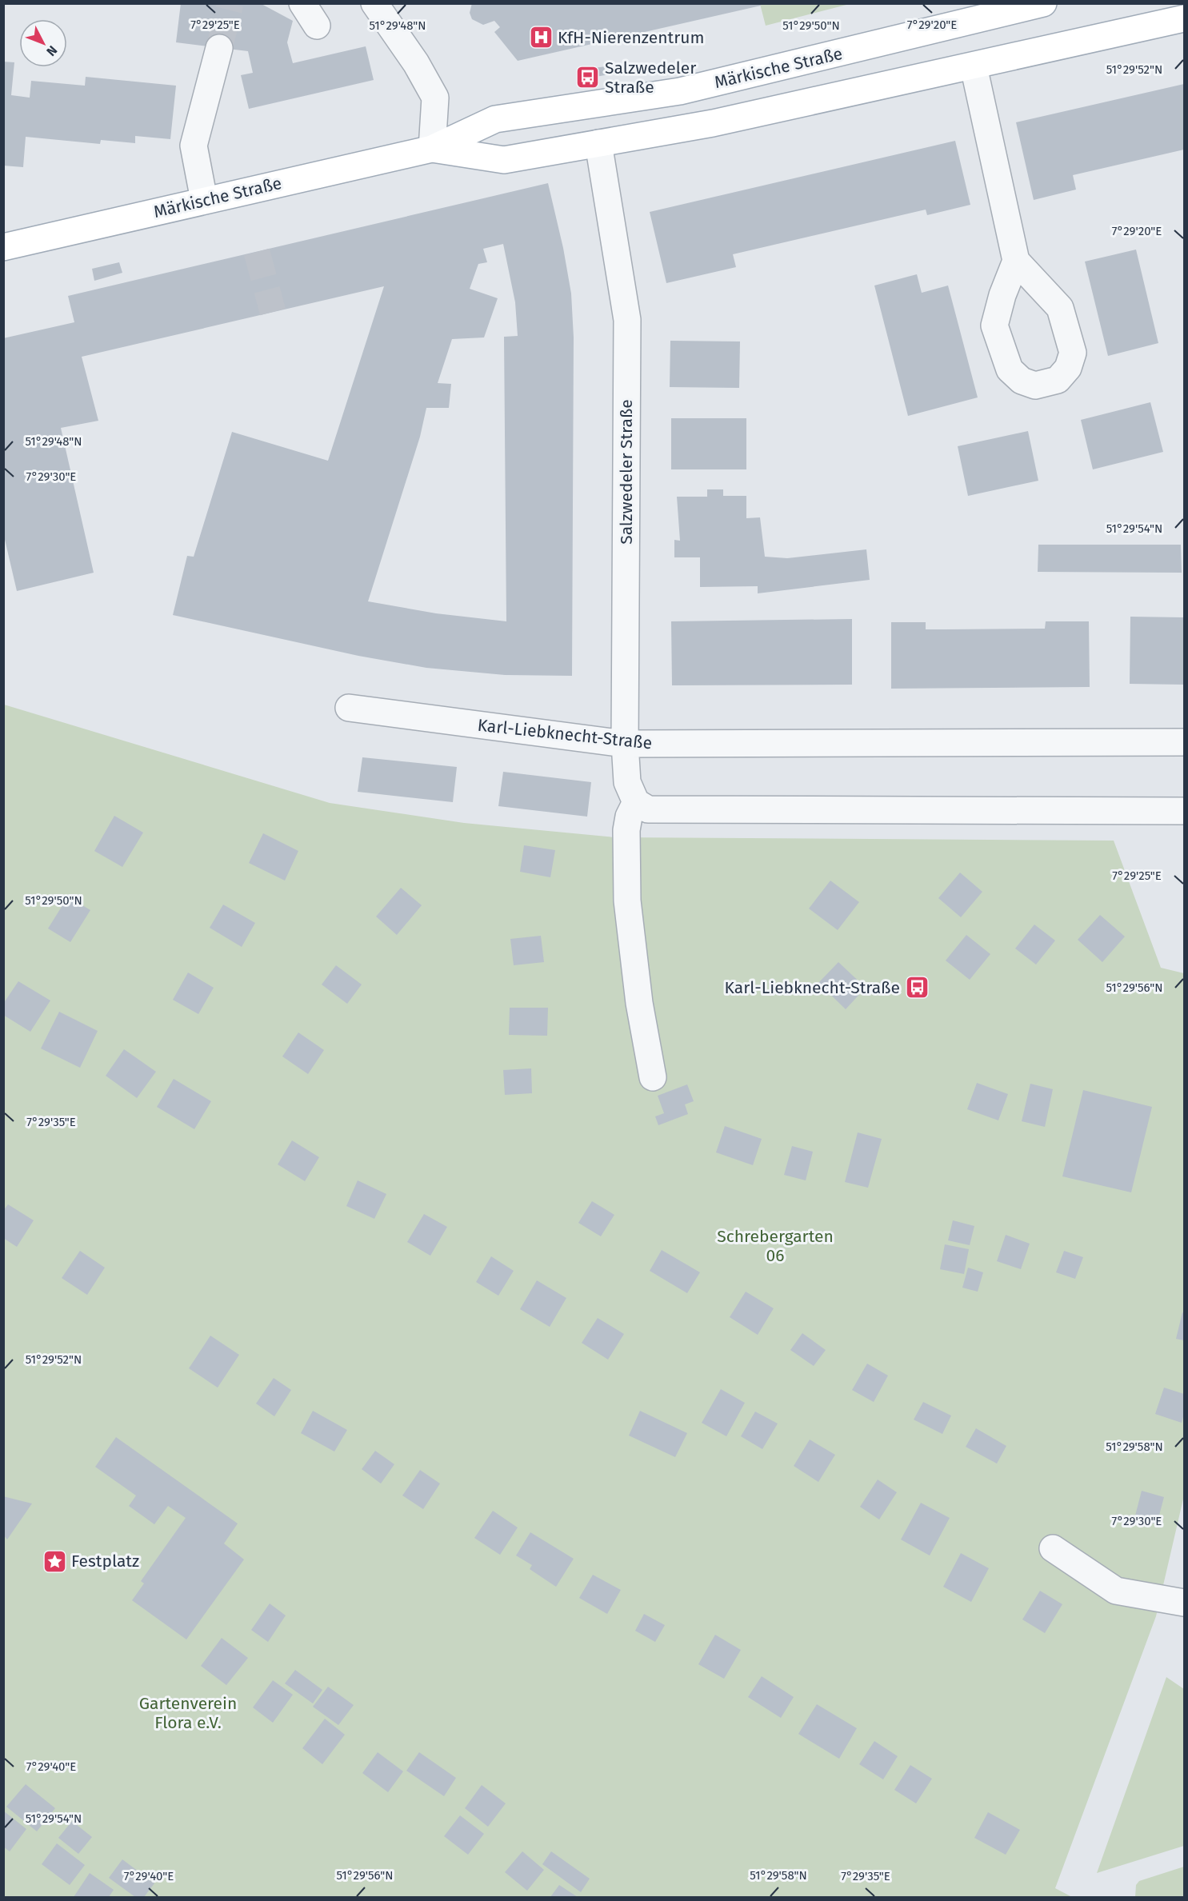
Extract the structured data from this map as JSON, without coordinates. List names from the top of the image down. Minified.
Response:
{"streets":{"main road":["Märkische Straße"],"street":["Salzwedeler Straße","Karl-Liebknecht-Straße"]},"crossings":[["Märkische Straße","Salzwedeler Straße"],["Salzwedeler Straße","Karl-Liebknecht-Straße"]],"parks":["Schrebergarten 06","Gartenverein Flora e.V."],"places":{"hospital":["KfH-Nierenzentrum"],"bus stop":["Salzwedeler Straße","Karl-Liebknecht-Straße"],"place":["Festplatz"]},"north":"bottom right","coordinates":["7°29'20\"E","7°29'25\"E","51°29'48\"N","51°29'50\"N","51°29'52\"N","7°29'30\"E","51°29'54\"N","51°29'56\"N","7°29'35\"E","51°29'58\"N","7°29'40\"E"]}
